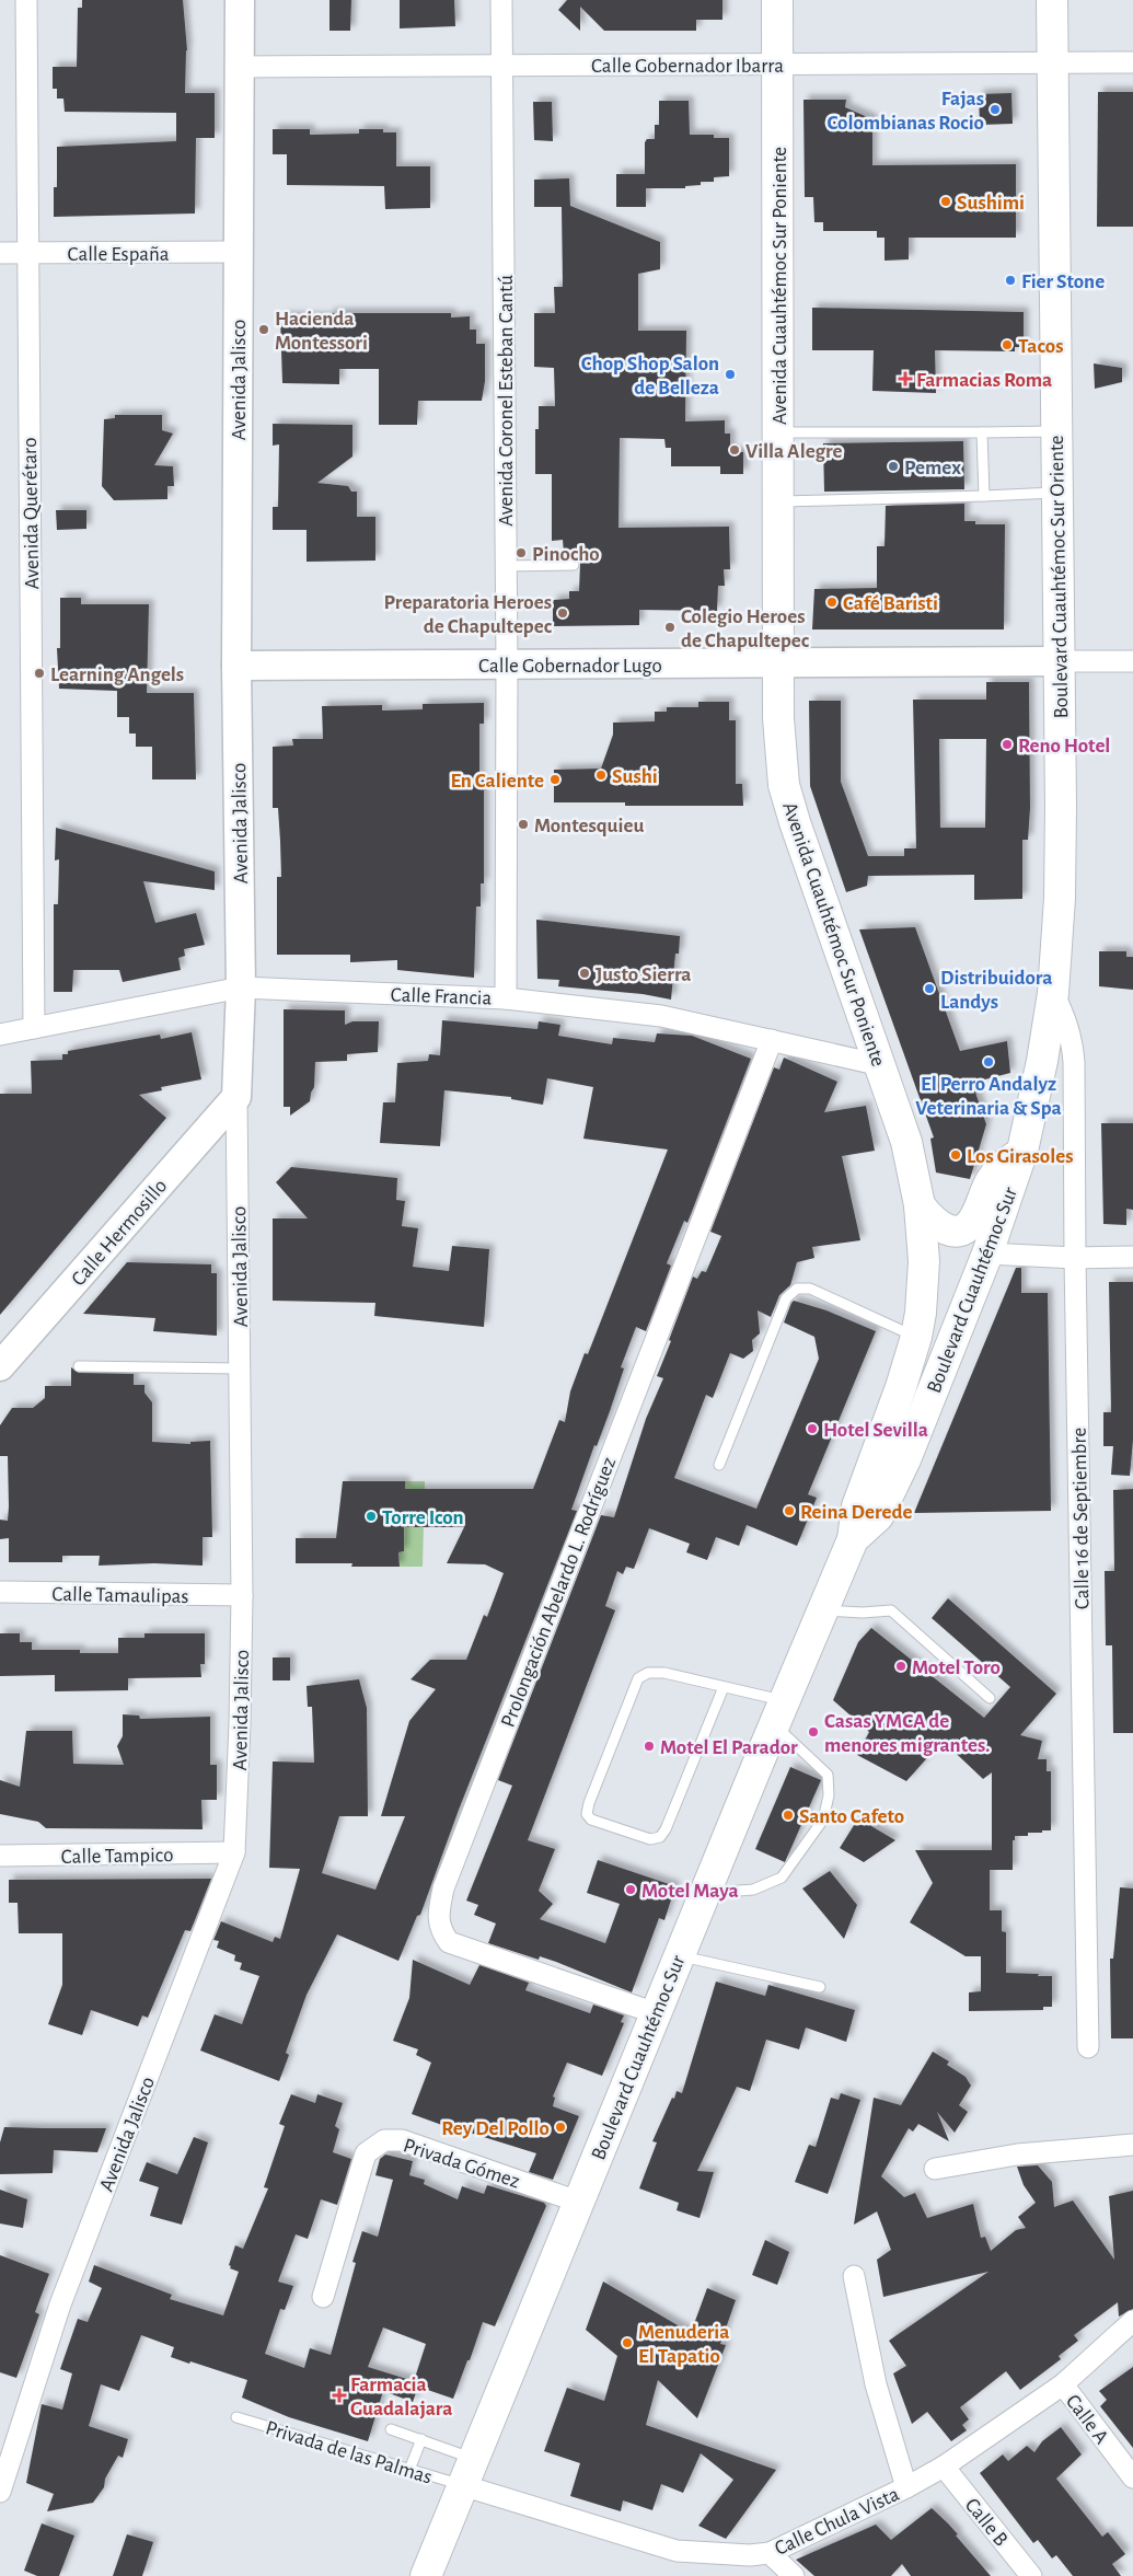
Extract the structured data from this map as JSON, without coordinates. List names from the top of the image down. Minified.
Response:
{"streets":{"main road":["Avenida Cuauhtémoc Sur Poniente","Avenida Jalisco","Boulevard Cuauhtémoc Sur Oriente","Calle Gobernador Lugo","Calle Hermosillo","Boulevard Cuauhtémoc Sur"],"street":["Calle Gobernador Ibarra","Calle España","Avenida Coronel Esteban Cantú","Avenida Querétaro","Calle Francia","Calle 16 de Septiembre","Prolongación Abelardo L. Rodríguez","Calle Tamaulipas","Calle Tampico","Privada Gómez","Calle A","Calle Chula Vista","Calle B"],"lane":["Privada de las Palmas"]},"crossings":[["Calle Gobernador Ibarra","Avenida Cuauhtémoc Sur Poniente"],["Calle Gobernador Ibarra","Avenida Jalisco"],["Calle Gobernador Ibarra","Avenida Coronel Esteban Cantú"],["Calle Gobernador Ibarra","Boulevard Cuauhtémoc Sur Oriente"],["Calle España","Avenida Jalisco"],["Calle España","Avenida Querétaro"],["Avenida Cuauhtémoc Sur Poniente","Calle Gobernador Lugo"],["Avenida Cuauhtémoc Sur Poniente","Calle Francia"],["Avenida Cuauhtémoc Sur Poniente","Boulevard Cuauhtémoc Sur"],["Avenida Jalisco","Calle Gobernador Lugo"],["Avenida Jalisco","Calle Francia"],["Avenida Jalisco","Calle Hermosillo"],["Avenida Jalisco","Calle Tamaulipas"],["Avenida Jalisco","Calle Tampico"],["Avenida Coronel Esteban Cantú","Calle Gobernador Lugo"],["Avenida Coronel Esteban Cantú","Calle Francia"],["Avenida Querétaro","Calle Francia"],["Boulevard Cuauhtémoc Sur Oriente","Calle Gobernador Lugo"],["Boulevard Cuauhtémoc Sur Oriente","Boulevard Cuauhtémoc Sur"],["Boulevard Cuauhtémoc Sur Oriente","Calle 16 de Septiembre"],["Calle Francia","Prolongación Abelardo L. Rodríguez"],["Boulevard Cuauhtémoc Sur","Prolongación Abelardo L. Rodríguez"],["Boulevard Cuauhtémoc Sur","Privada Gómez"],["Boulevard Cuauhtémoc Sur","Privada de las Palmas"],["Boulevard Cuauhtémoc Sur","Calle Chula Vista"],["Calle A","Calle Chula Vista"],["Privada de las Palmas","Calle Chula Vista"],["Calle Chula Vista","Calle B"]],"places":{"other":["Fajas Colombianas Rocio","Sushimi","Fier Stone","Hacienda Montessori","Tacos","Chop Shop Salon de Belleza","Villa Alegre","Pemex","Pinocho","Café Baristi","Preparatoria Heroes de Chapultepec","Colegio Heroes de Chapultepec","Learning Angels","Reno Hotel","Sushi","En Caliente","Montesquieu","Justo Sierra","Distribuidora Landys","El Perro Andalyz Veterinaria & Spa","Los Girasoles","Hotel Sevilla","Reina Derede","Torre Icon","Motel Toro","Casas YMCA de menores migrantes.","Motel El Parador","Santo Cafeto","Motel Maya","Rey Del Pollo","Menuderia El Tapatio"],"health":["Farmacias Roma","Farmacia Guadalajara"]}}
